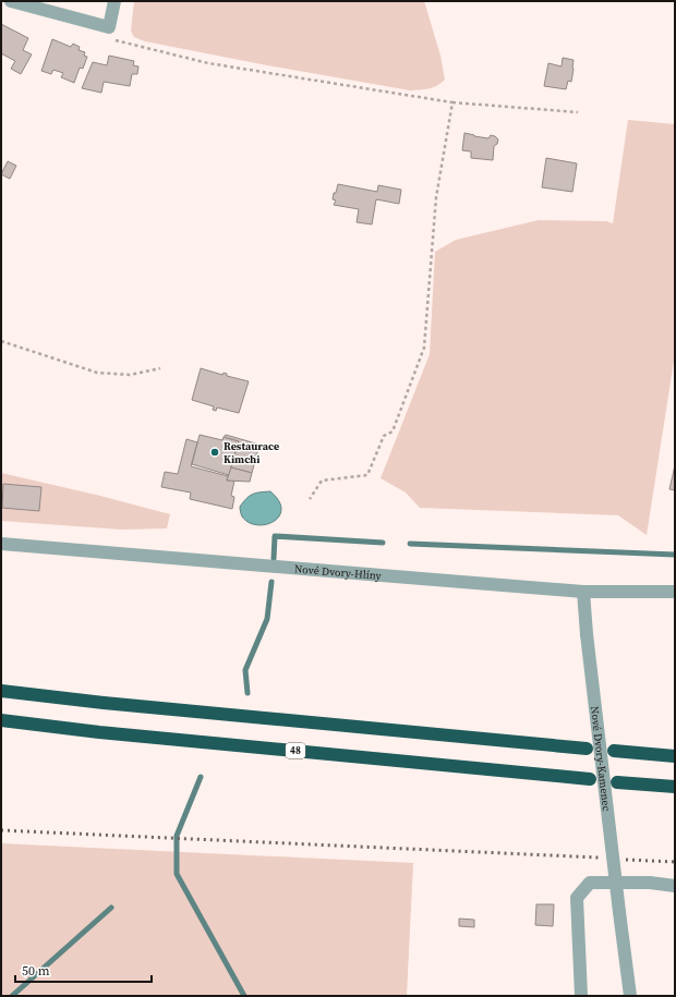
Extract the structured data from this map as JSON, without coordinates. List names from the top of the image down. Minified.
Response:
{"streets":{"highway":["48"],"street":["Nové Dvory-Hlíny","Nové Dvory-Kamenec"]},"crossings":[["Nové Dvory-Hlíny","Nové Dvory-Kamenec"]],"places":["Restaurace Kimchi"],"scale_bar":"50 m"}
